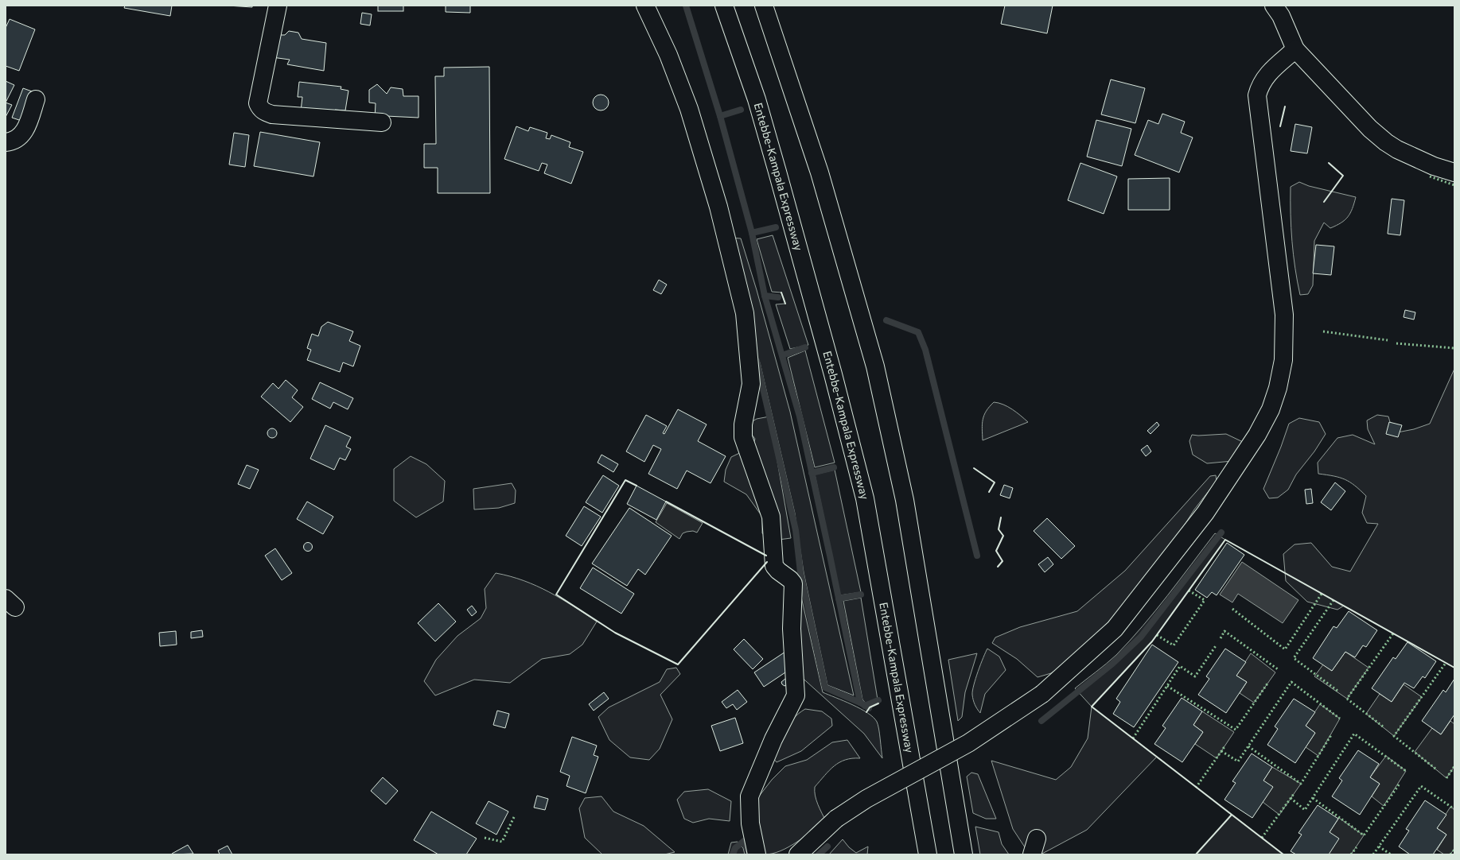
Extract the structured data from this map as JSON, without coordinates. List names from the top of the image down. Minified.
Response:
{"streets":{"main road":["Entebbe-Kampala Expressway"]}}
